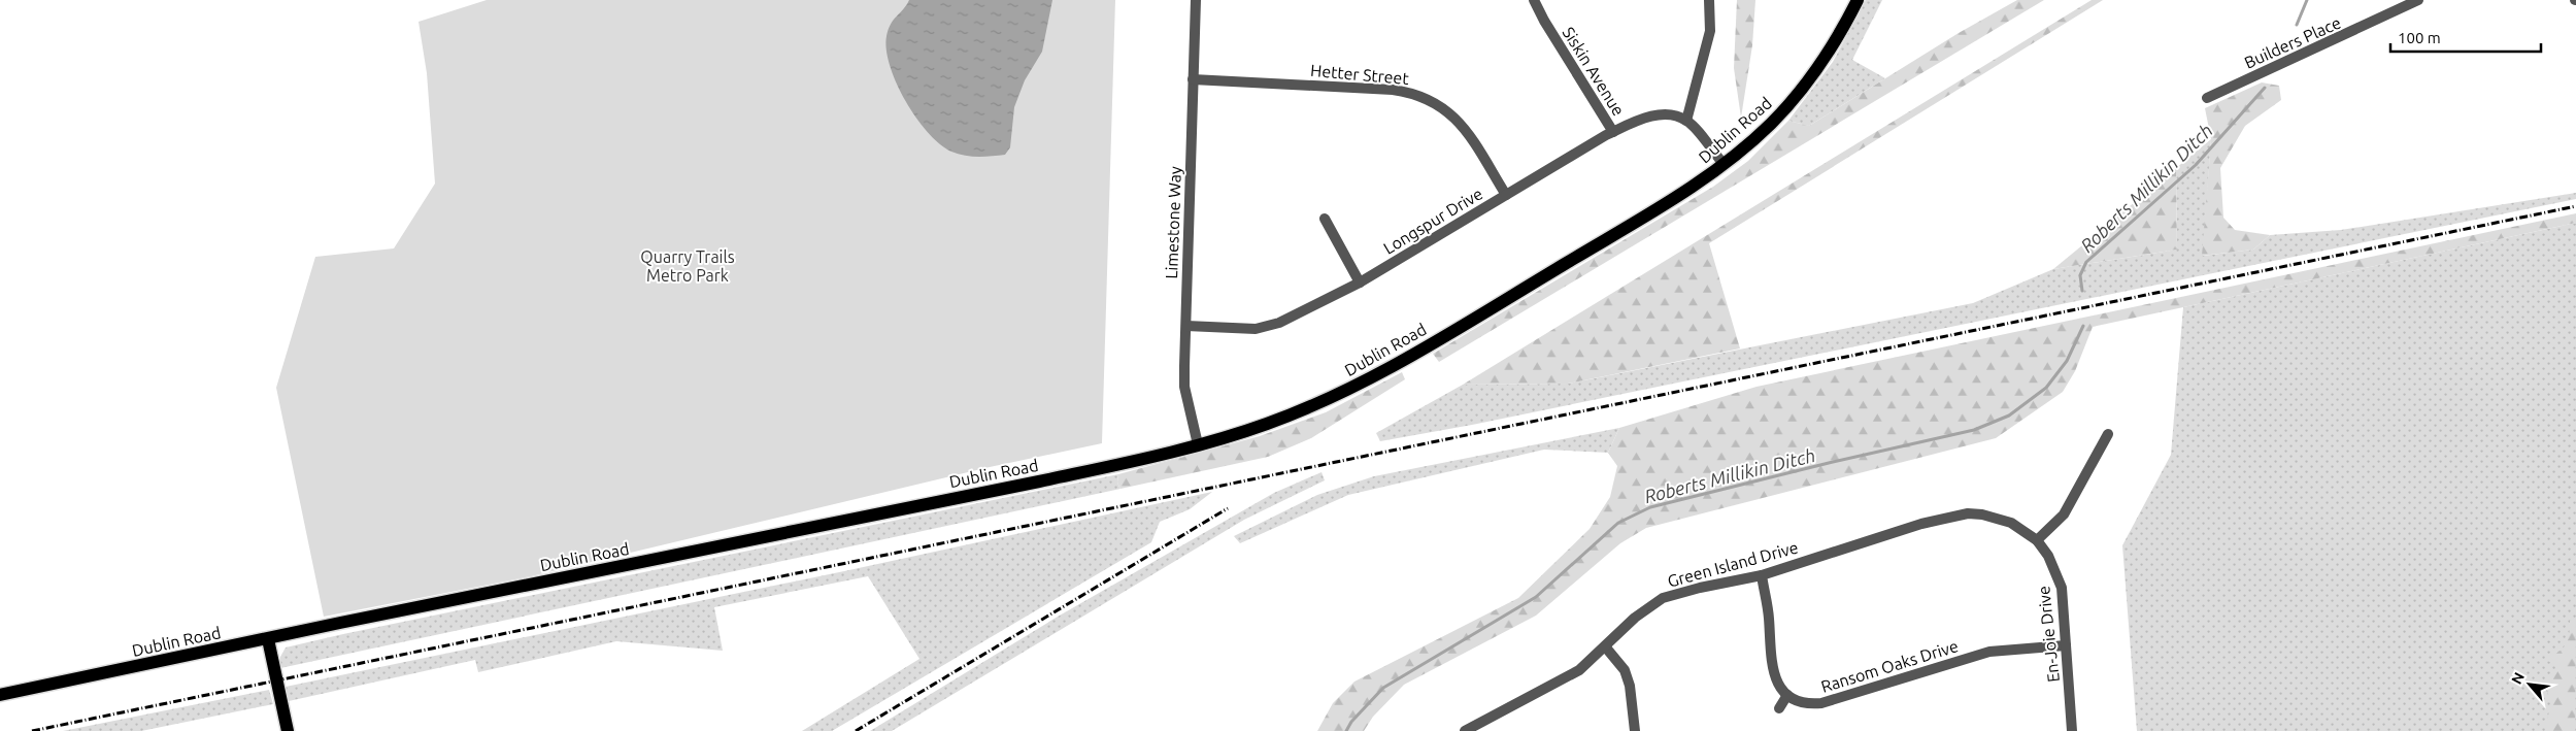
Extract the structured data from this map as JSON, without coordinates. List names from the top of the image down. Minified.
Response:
{"streets":{"main road":["Dublin Road"],"street":["Builders Place","Siskin Avenue","Hetter Street","Longspur Drive","Limestone Way","Green Island Drive","En-Joie Drive","Ransom Oaks Drive"]},"crossings":[["Siskin Avenue","Longspur Drive"],["Hetter Street","Longspur Drive"],["Hetter Street","Limestone Way"],["Dublin Road","Limestone Way"],["Longspur Drive","Limestone Way"],["Green Island Drive","En-Joie Drive"],["En-Joie Drive","Ransom Oaks Drive"]],"water":["Roberts Millikin Ditch"],"parks":["Quarry Trails Metro Park"],"scale_bar":"100 m","north":"top left"}
